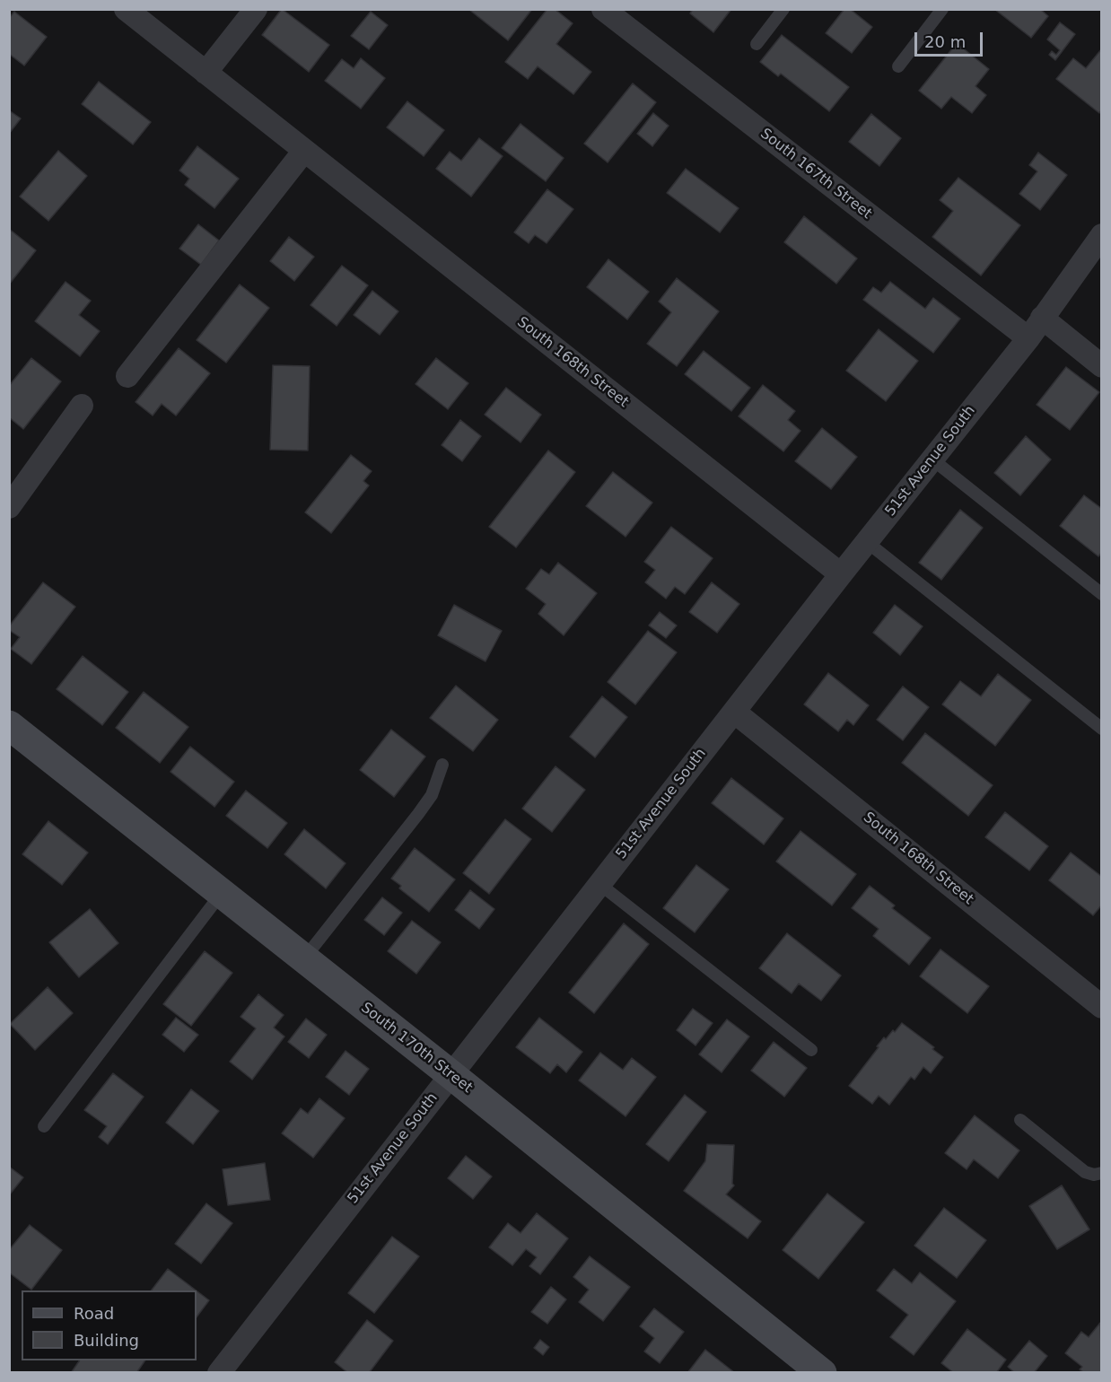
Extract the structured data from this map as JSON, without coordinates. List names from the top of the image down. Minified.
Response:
{"streets":{"street":["South 167th Street","South 168th Street","51st Avenue South","South 170th Street"]},"crossings":[["South 167th Street","51st Avenue South"],["South 168th Street","51st Avenue South"],["51st Avenue South","South 170th Street"]],"legend":["Road","Building"],"scale_bar":"20 m"}
